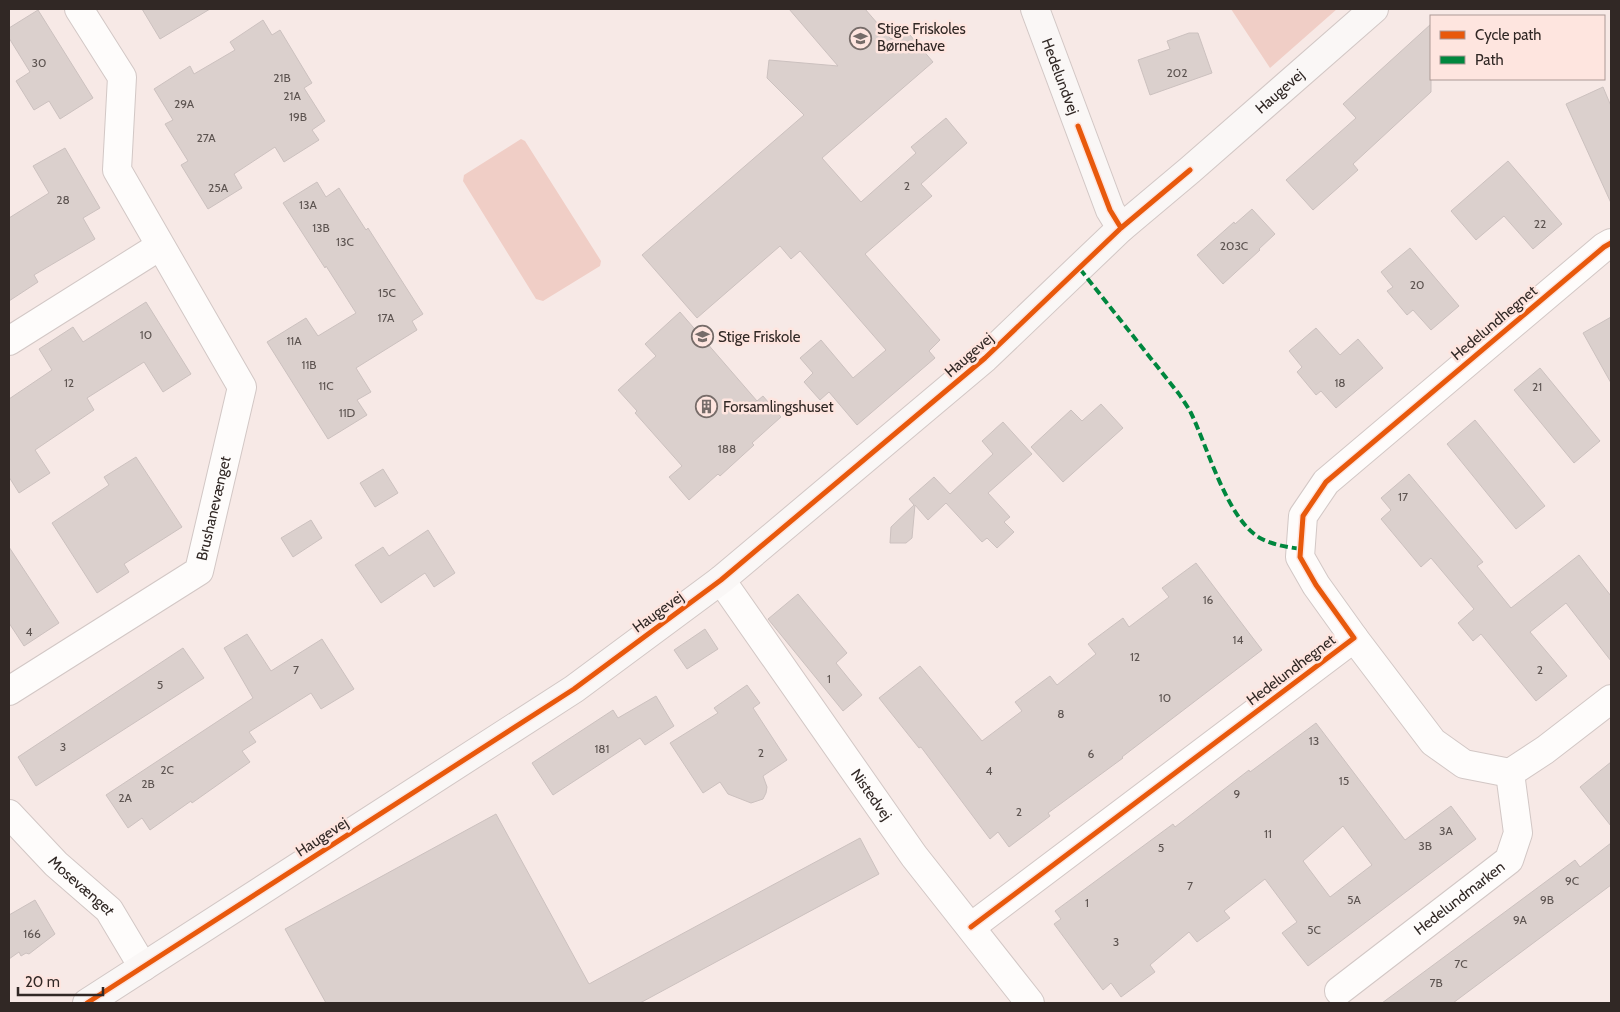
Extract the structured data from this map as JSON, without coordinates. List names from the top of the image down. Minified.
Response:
{"streets":{"street":["Hedelundvej","Haugevej","Hedelundhegnet","Brushanevænget","Nistedvej","Mosevænget","Hedelundmarken"]},"crossings":[["Hedelundvej","Haugevej"],["Haugevej","Nistedvej"],["Haugevej","Mosevænget"],["Hedelundhegnet","Nistedvej"]],"places":{"school or university":["Stige Friskoles Børnehave","Stige Friskole"],"building":["Forsamlingshuset"]},"house_numbers":["30","202","21B","21A","29A","19B","27A","2","25A","28","13A","22","13B","13C","203C","20","15C","17A","10","11A","11B","12","18","11C","21","11D","188","17","16","4","14","12","7","2","1","5","10","8","13","3","181","2","6","2C","4","15","2B","9","2A","2","3A","11","3B","5","9C","7","5A","9B","1","9A","5C","166","3","7C","7B"],"legend":["Cycle path","Path"],"scale_bar":"20 m"}
